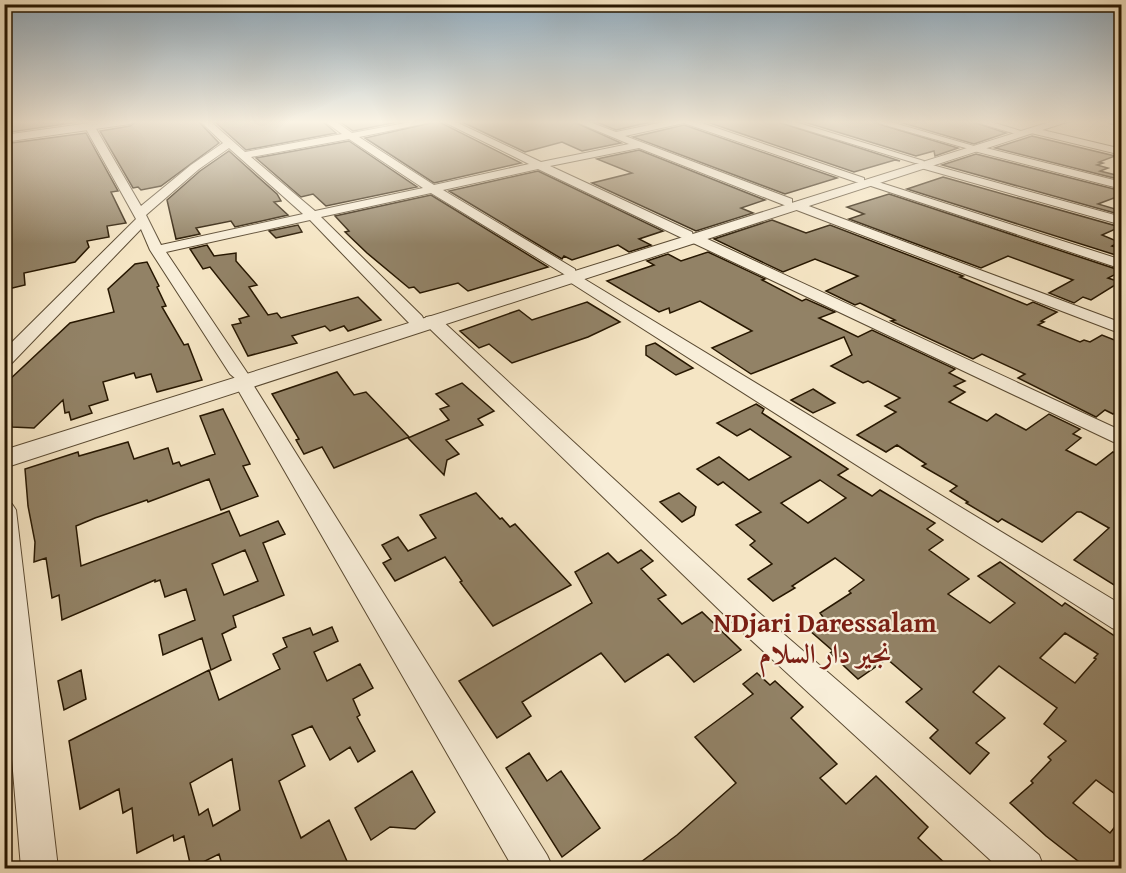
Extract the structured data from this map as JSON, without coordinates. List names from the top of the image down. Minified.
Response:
{"districts":["NDjari Daressalam نجير دار السلام"]}
